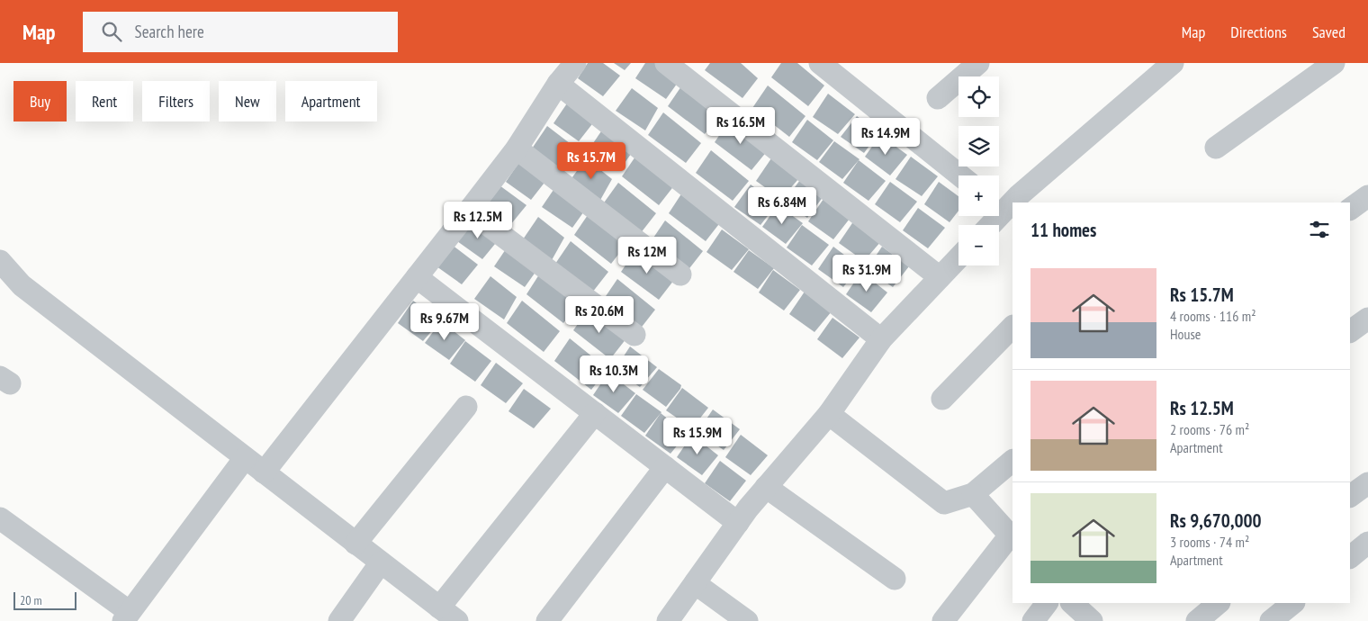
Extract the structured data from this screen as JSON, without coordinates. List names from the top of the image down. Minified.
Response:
{"scale_bar":"20 m","page":{"header":"Map","search":"Search here","nav":["Map","Directions","Saved"],"map_buttons":["+","−"],"chip":["Buy","Rent","Filters","New","Apartment"],"price":["Rs 16.5M","Rs 14.9M","Rs 15.7M","Rs 6.84M","Rs 12.5M","Rs 12M","Rs 31.9M","Rs 20.6M","Rs 9.67M","Rs 10.3M","Rs 15.9M"],"heading":"11 homes","list":[{"name":"Rs 15.7M","note":"4 rooms · 116 m² · House"},{"name":"Rs 12.5M","note":"2 rooms · 76 m² · Apartment"},{"name":"Rs 9,670,000","note":"3 rooms · 74 m² · Apartment"}],"scale":"20 m"}}
